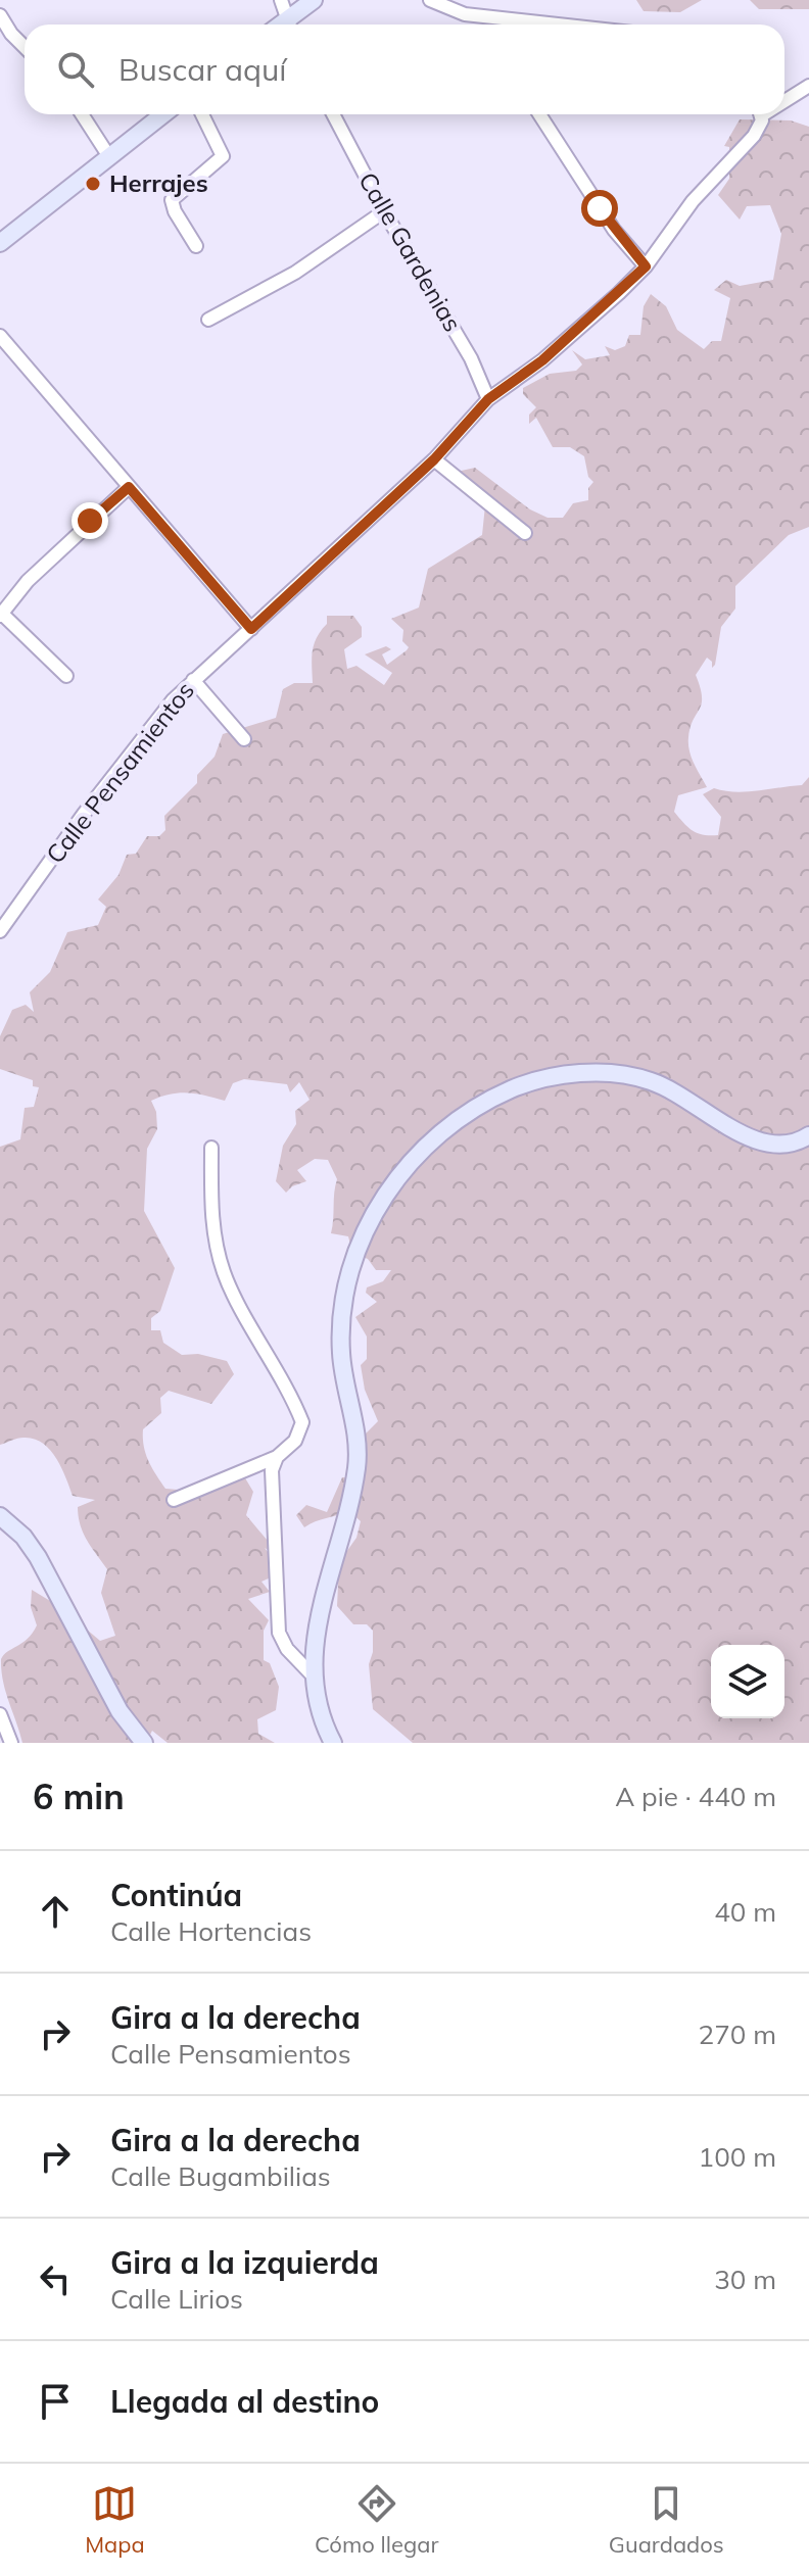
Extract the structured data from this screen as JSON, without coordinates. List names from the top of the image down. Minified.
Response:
{"streets":{"street":["Calle Gardenias","Calle Pensamientos"]},"crossings":[["Calle Gardenias","Calle Pensamientos"]],"places":["Herrajes"],"page":{"search":"Buscar aquí","heading":["6 min","A pie · 440 m"],"list":[["Continúa","Calle Hortencias","40 m"],["Gira a la derecha","Calle Pensamientos","270 m"],["Gira a la derecha","Calle Bugambilias","100 m"],["Gira a la izquierda","Calle Lirios","30 m"],"Llegada al destino"],"nav":["Mapa","Cómo llegar","Guardados"]}}
